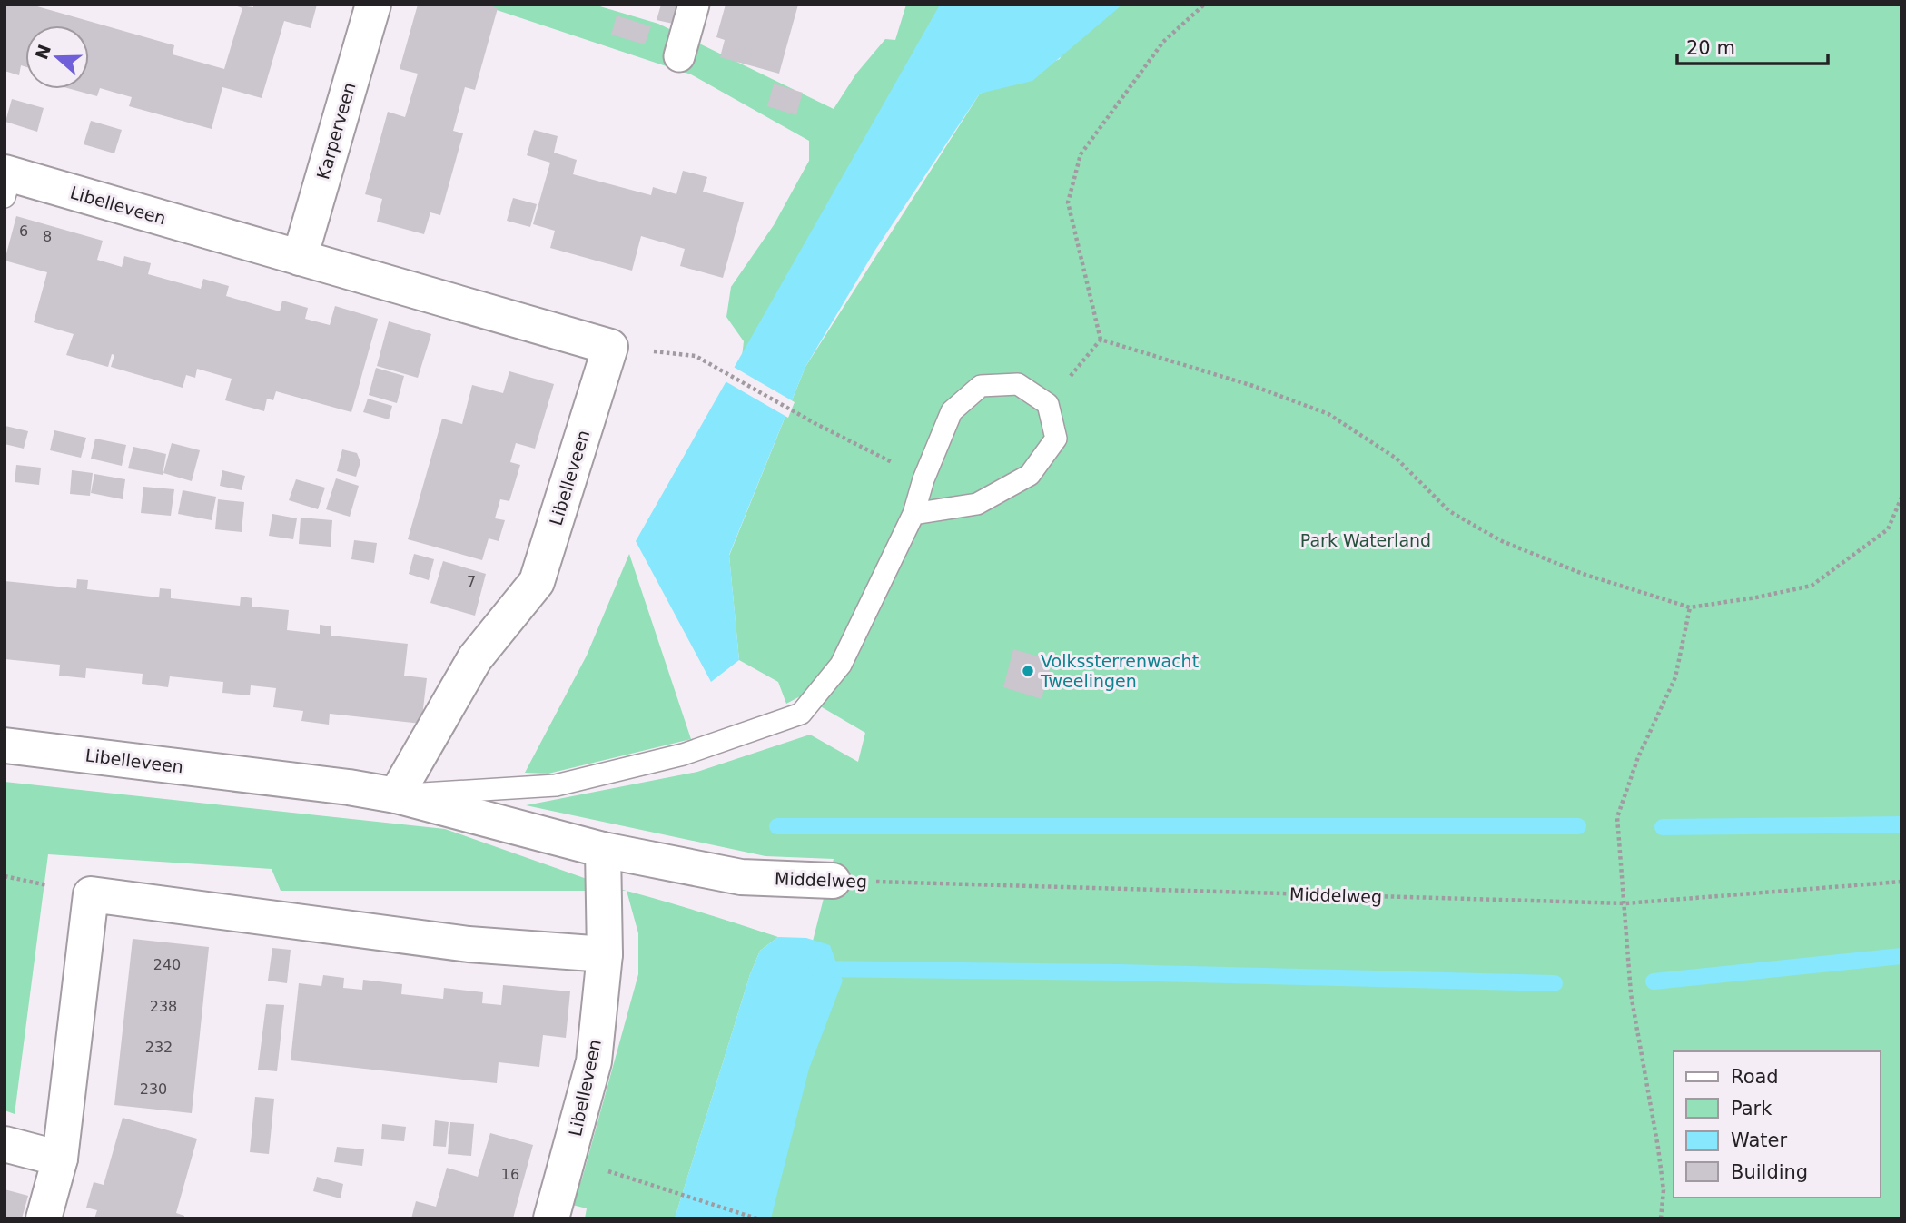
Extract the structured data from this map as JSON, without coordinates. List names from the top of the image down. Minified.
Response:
{"streets":{"street":["Karperveen","Libelleveen","Middelweg"]},"crossings":[["Karperveen","Libelleveen"],["Libelleveen","Middelweg"]],"parks":["Park Waterland"],"places":["Volkssterrenwacht Tweelingen"],"house_numbers":["6","8","7","240","238","232","230","16"],"legend":["Road","Park","Water","Building"],"scale_bar":"20 m","north":"left"}
